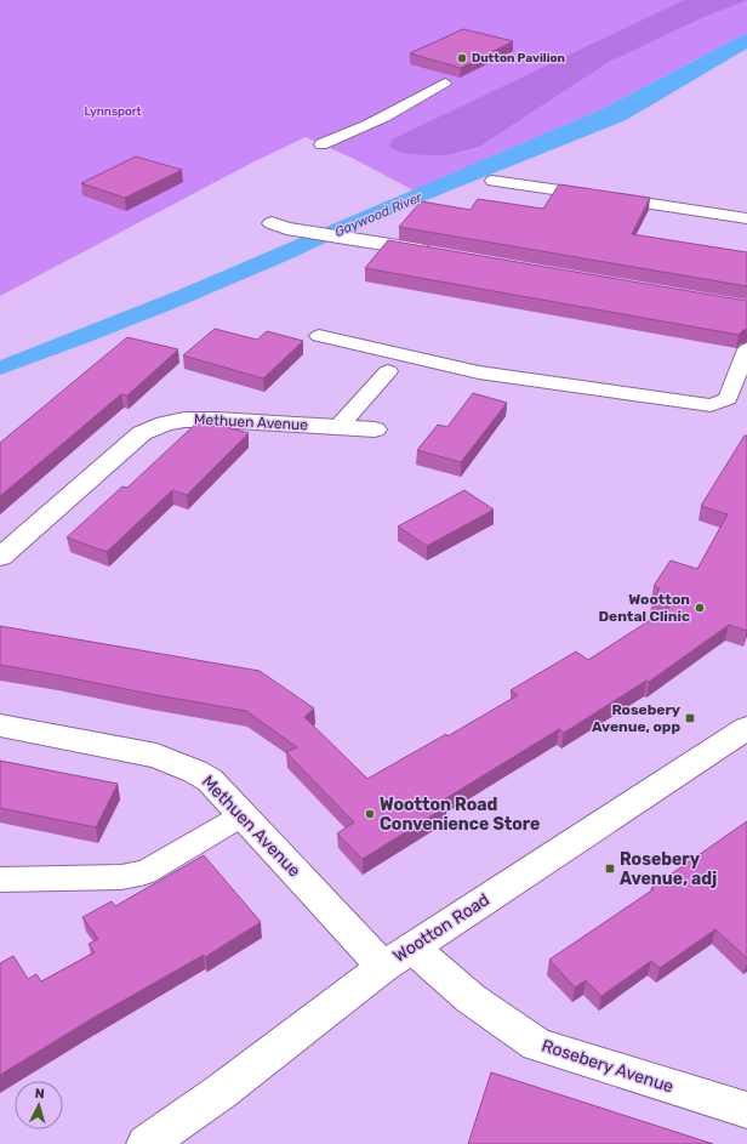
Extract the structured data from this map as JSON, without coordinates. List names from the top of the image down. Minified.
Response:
{"streets":{"street":["Methuen Avenue","Wootton Road","Rosebery Avenue"]},"crossings":[["Methuen Avenue","Wootton Road"],["Methuen Avenue","Rosebery Avenue"],["Wootton Road","Rosebery Avenue"]],"water":["Gaywood River"],"parks":["Lynnsport"],"places":{"other":["Dutton Pavilion","Wootton Dental Clinic","Wootton Road Convenience Store"],"transit":["Rosebery Avenue, opp","Rosebery Avenue, adj"]},"north":"top"}
